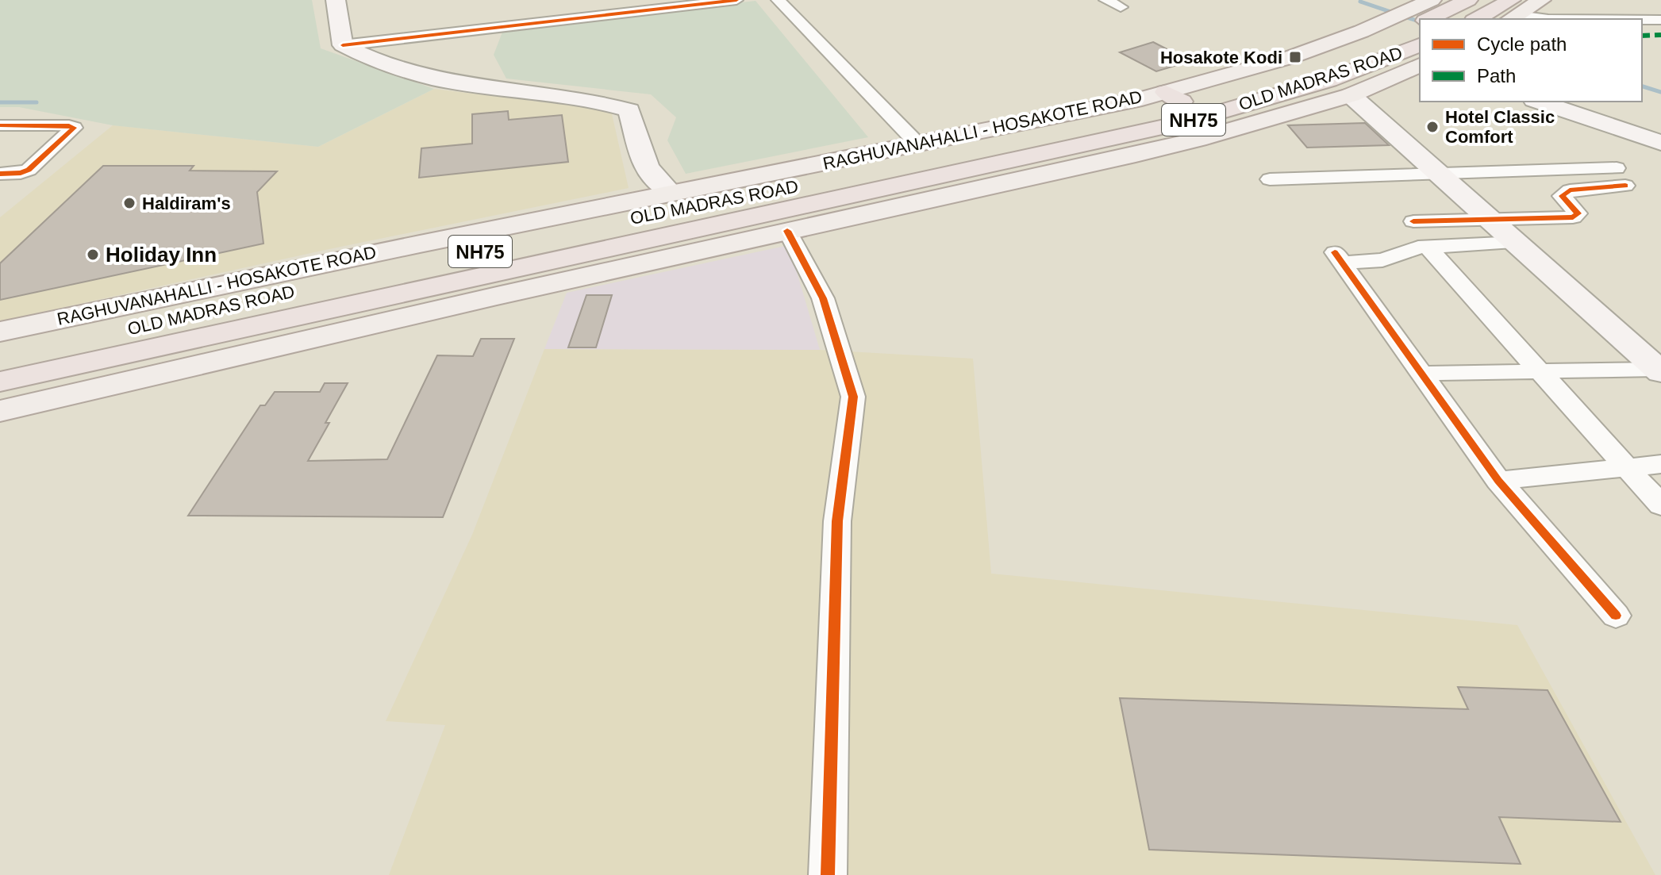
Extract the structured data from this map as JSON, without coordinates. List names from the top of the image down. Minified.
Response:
{"streets":{"highway":["OLD MADRAS ROAD","NH75"],"main road":["RAGHUVANAHALLI - HOSAKOTE ROAD"]},"crossings":[["OLD MADRAS ROAD","RAGHUVANAHALLI - HOSAKOTE ROAD"]],"places":{"transit":["Hosakote Kodi"],"other":["Hotel Classic Comfort","Haldiram's","Holiday Inn"]},"legend":["Cycle path","Path"]}
